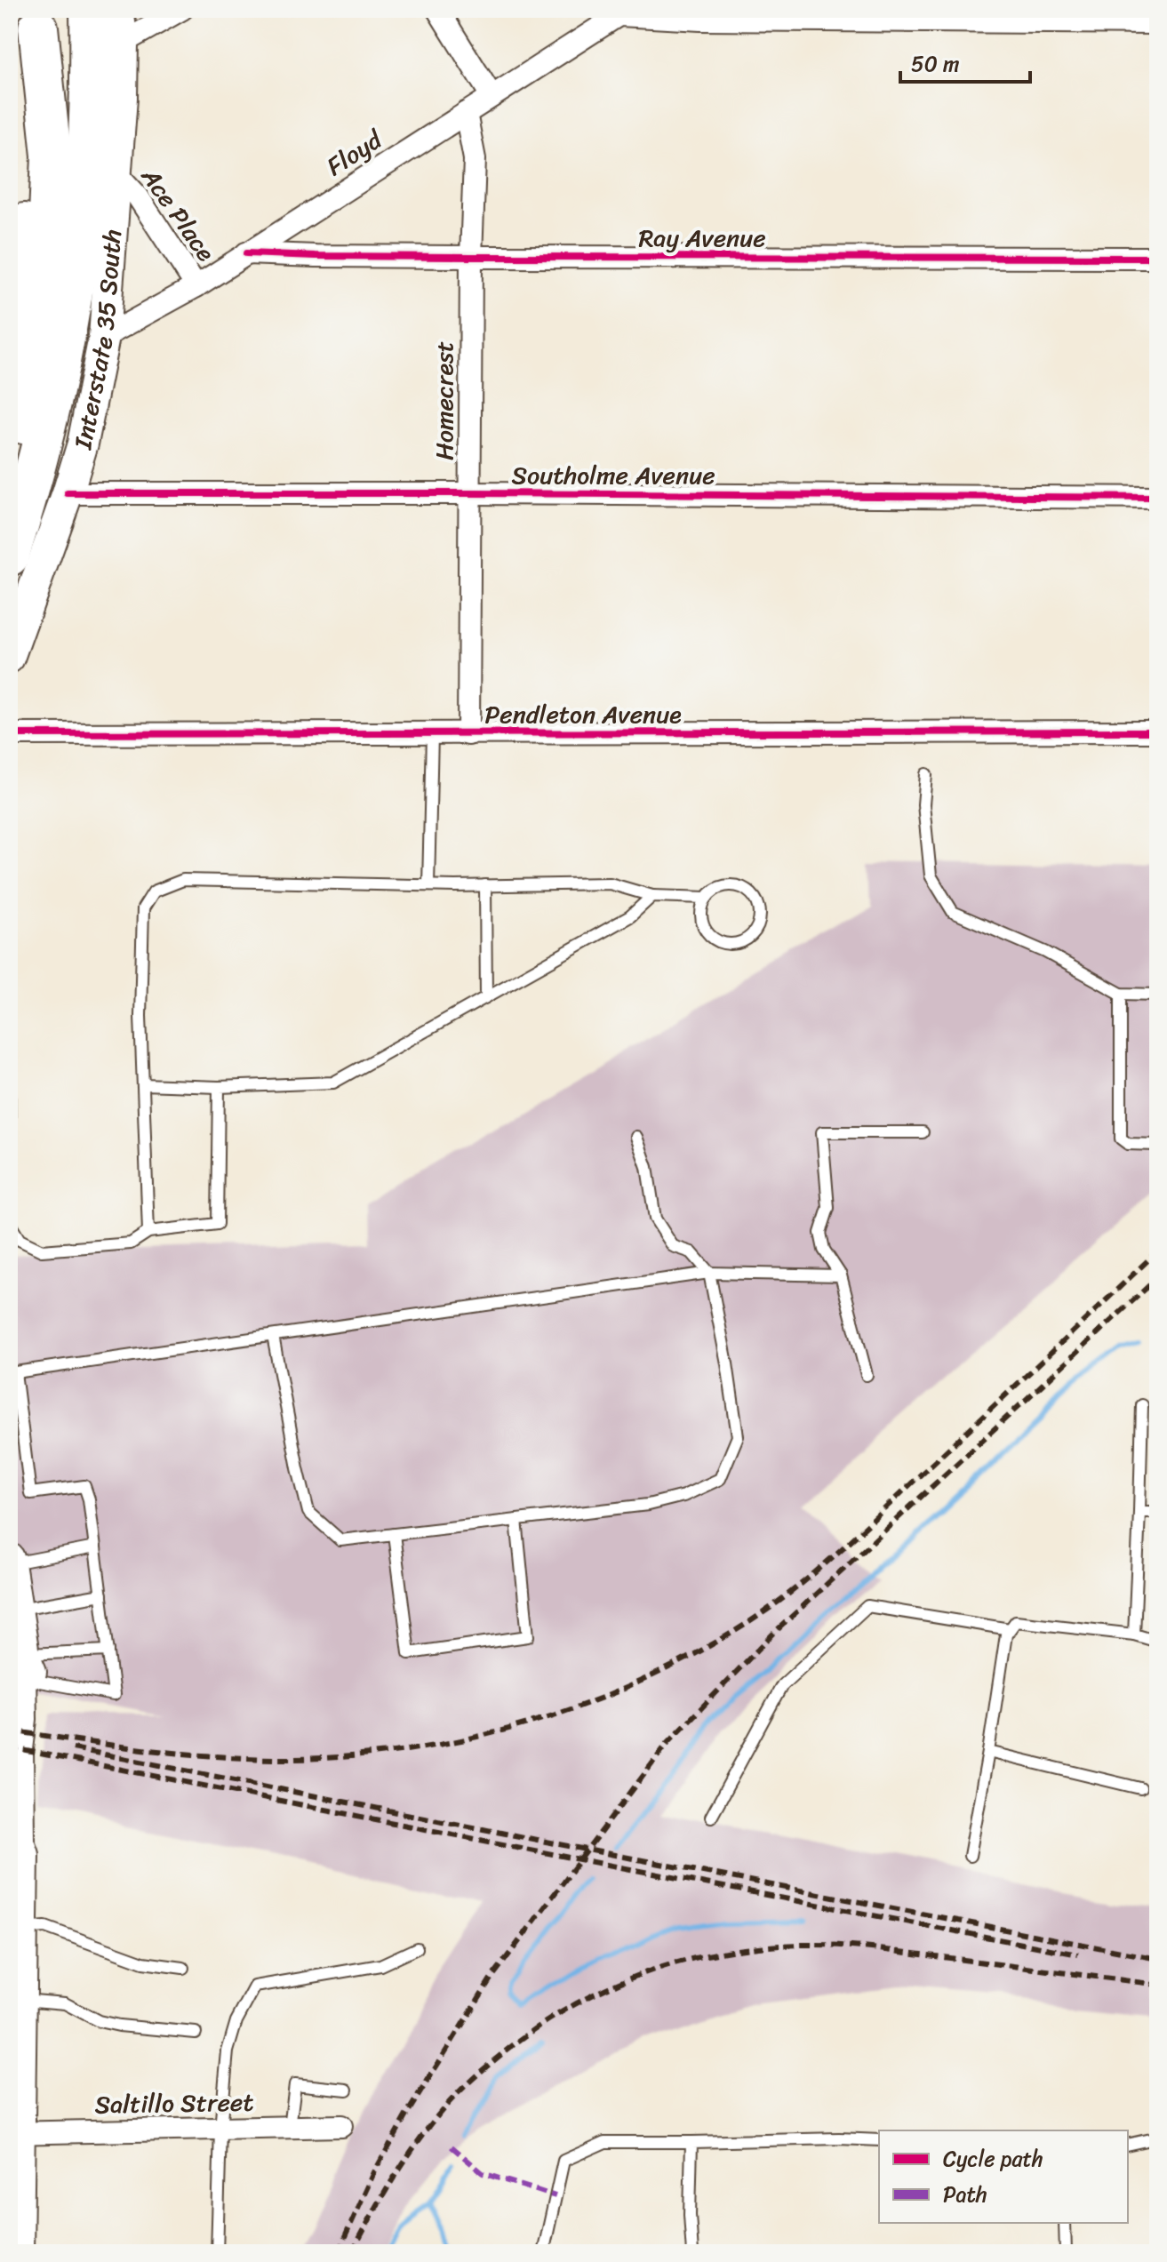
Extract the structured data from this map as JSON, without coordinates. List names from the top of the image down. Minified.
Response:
{"streets":{"street":["Floyd","Ace Place","Ray Avenue","Interstate 35 South","Homecrest","Southolme Avenue","Pendleton Avenue","Saltillo Street"]},"crossings":[["Floyd","Ace Place"],["Floyd","Ray Avenue"],["Floyd","Interstate 35 South"],["Floyd","Homecrest"],["Ace Place","Interstate 35 South"],["Ray Avenue","Homecrest"],["Interstate 35 South","Southolme Avenue"],["Homecrest","Southolme Avenue"],["Homecrest","Pendleton Avenue"]],"legend":["Cycle path","Path"],"scale_bar":"50 m"}
